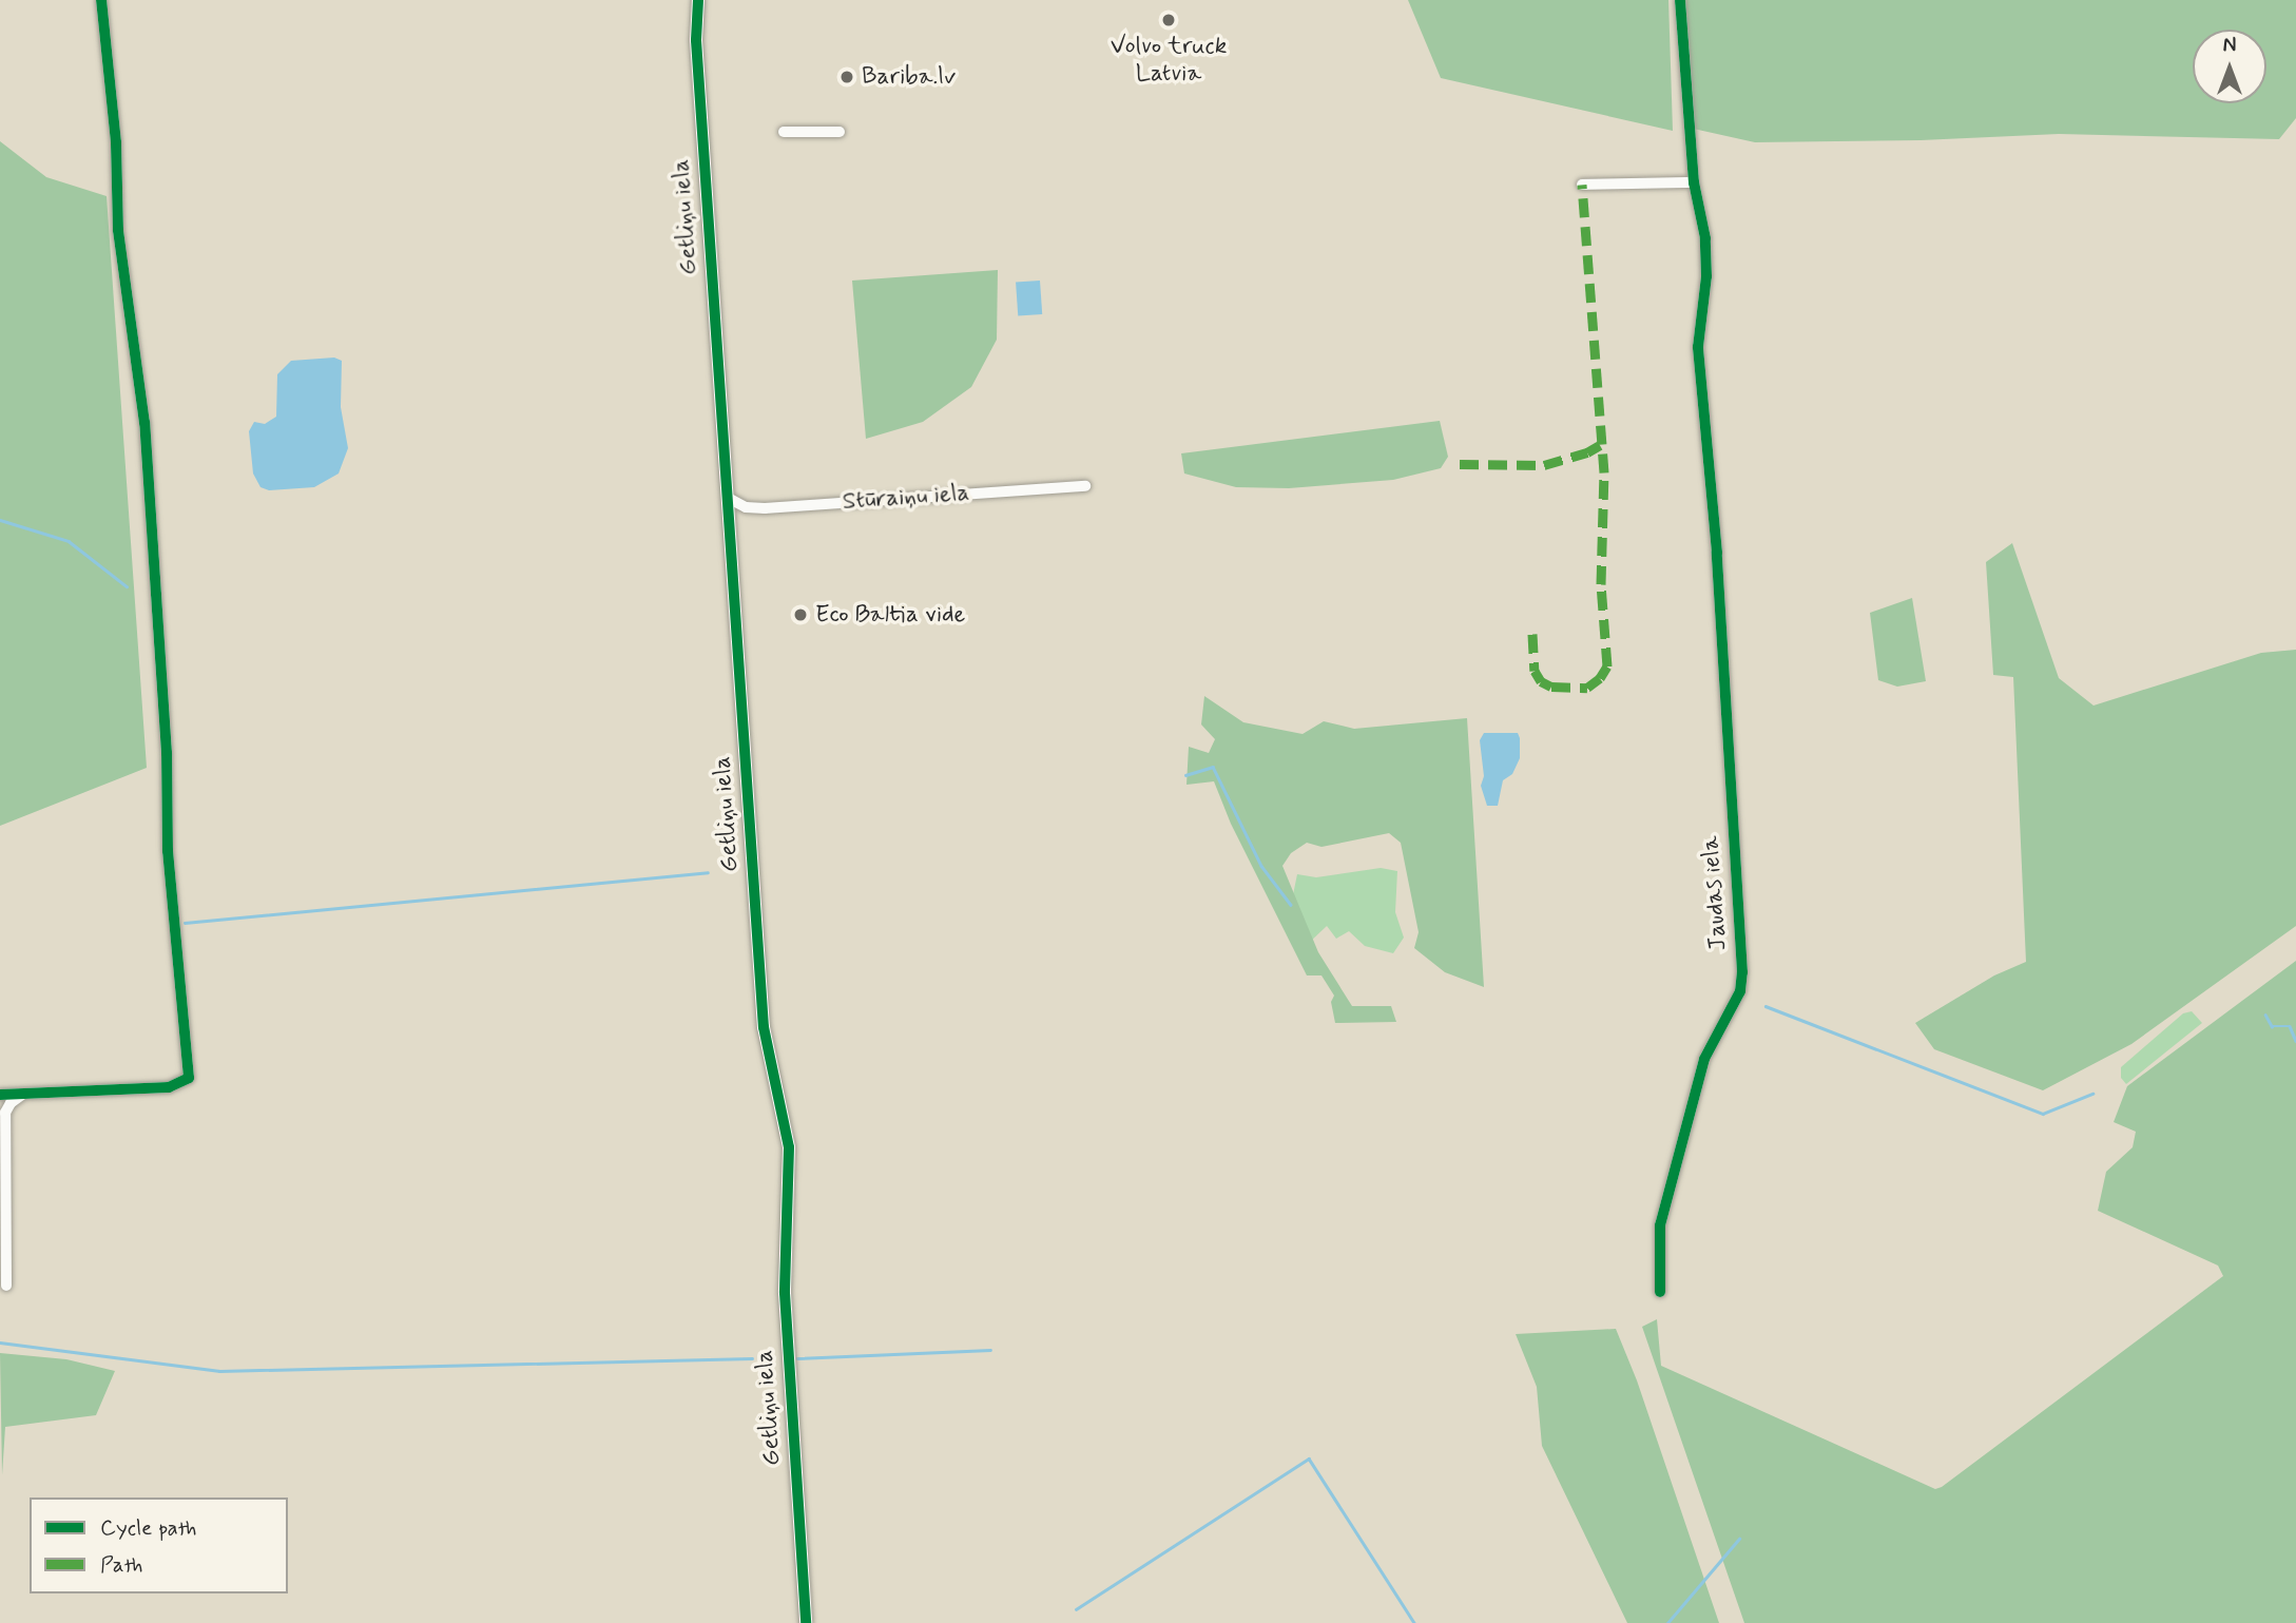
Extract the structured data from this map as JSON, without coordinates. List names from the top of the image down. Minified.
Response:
{"streets":{"street":["Getliņu iela","Stūraiņu iela","Jaudas iela"]},"crossings":[["Getliņu iela","Stūraiņu iela"]],"places":["Volvo truck Latvia","Bariba.lv","Eco Baltia vide"],"legend":["Cycle path","Path"],"north":"top"}
